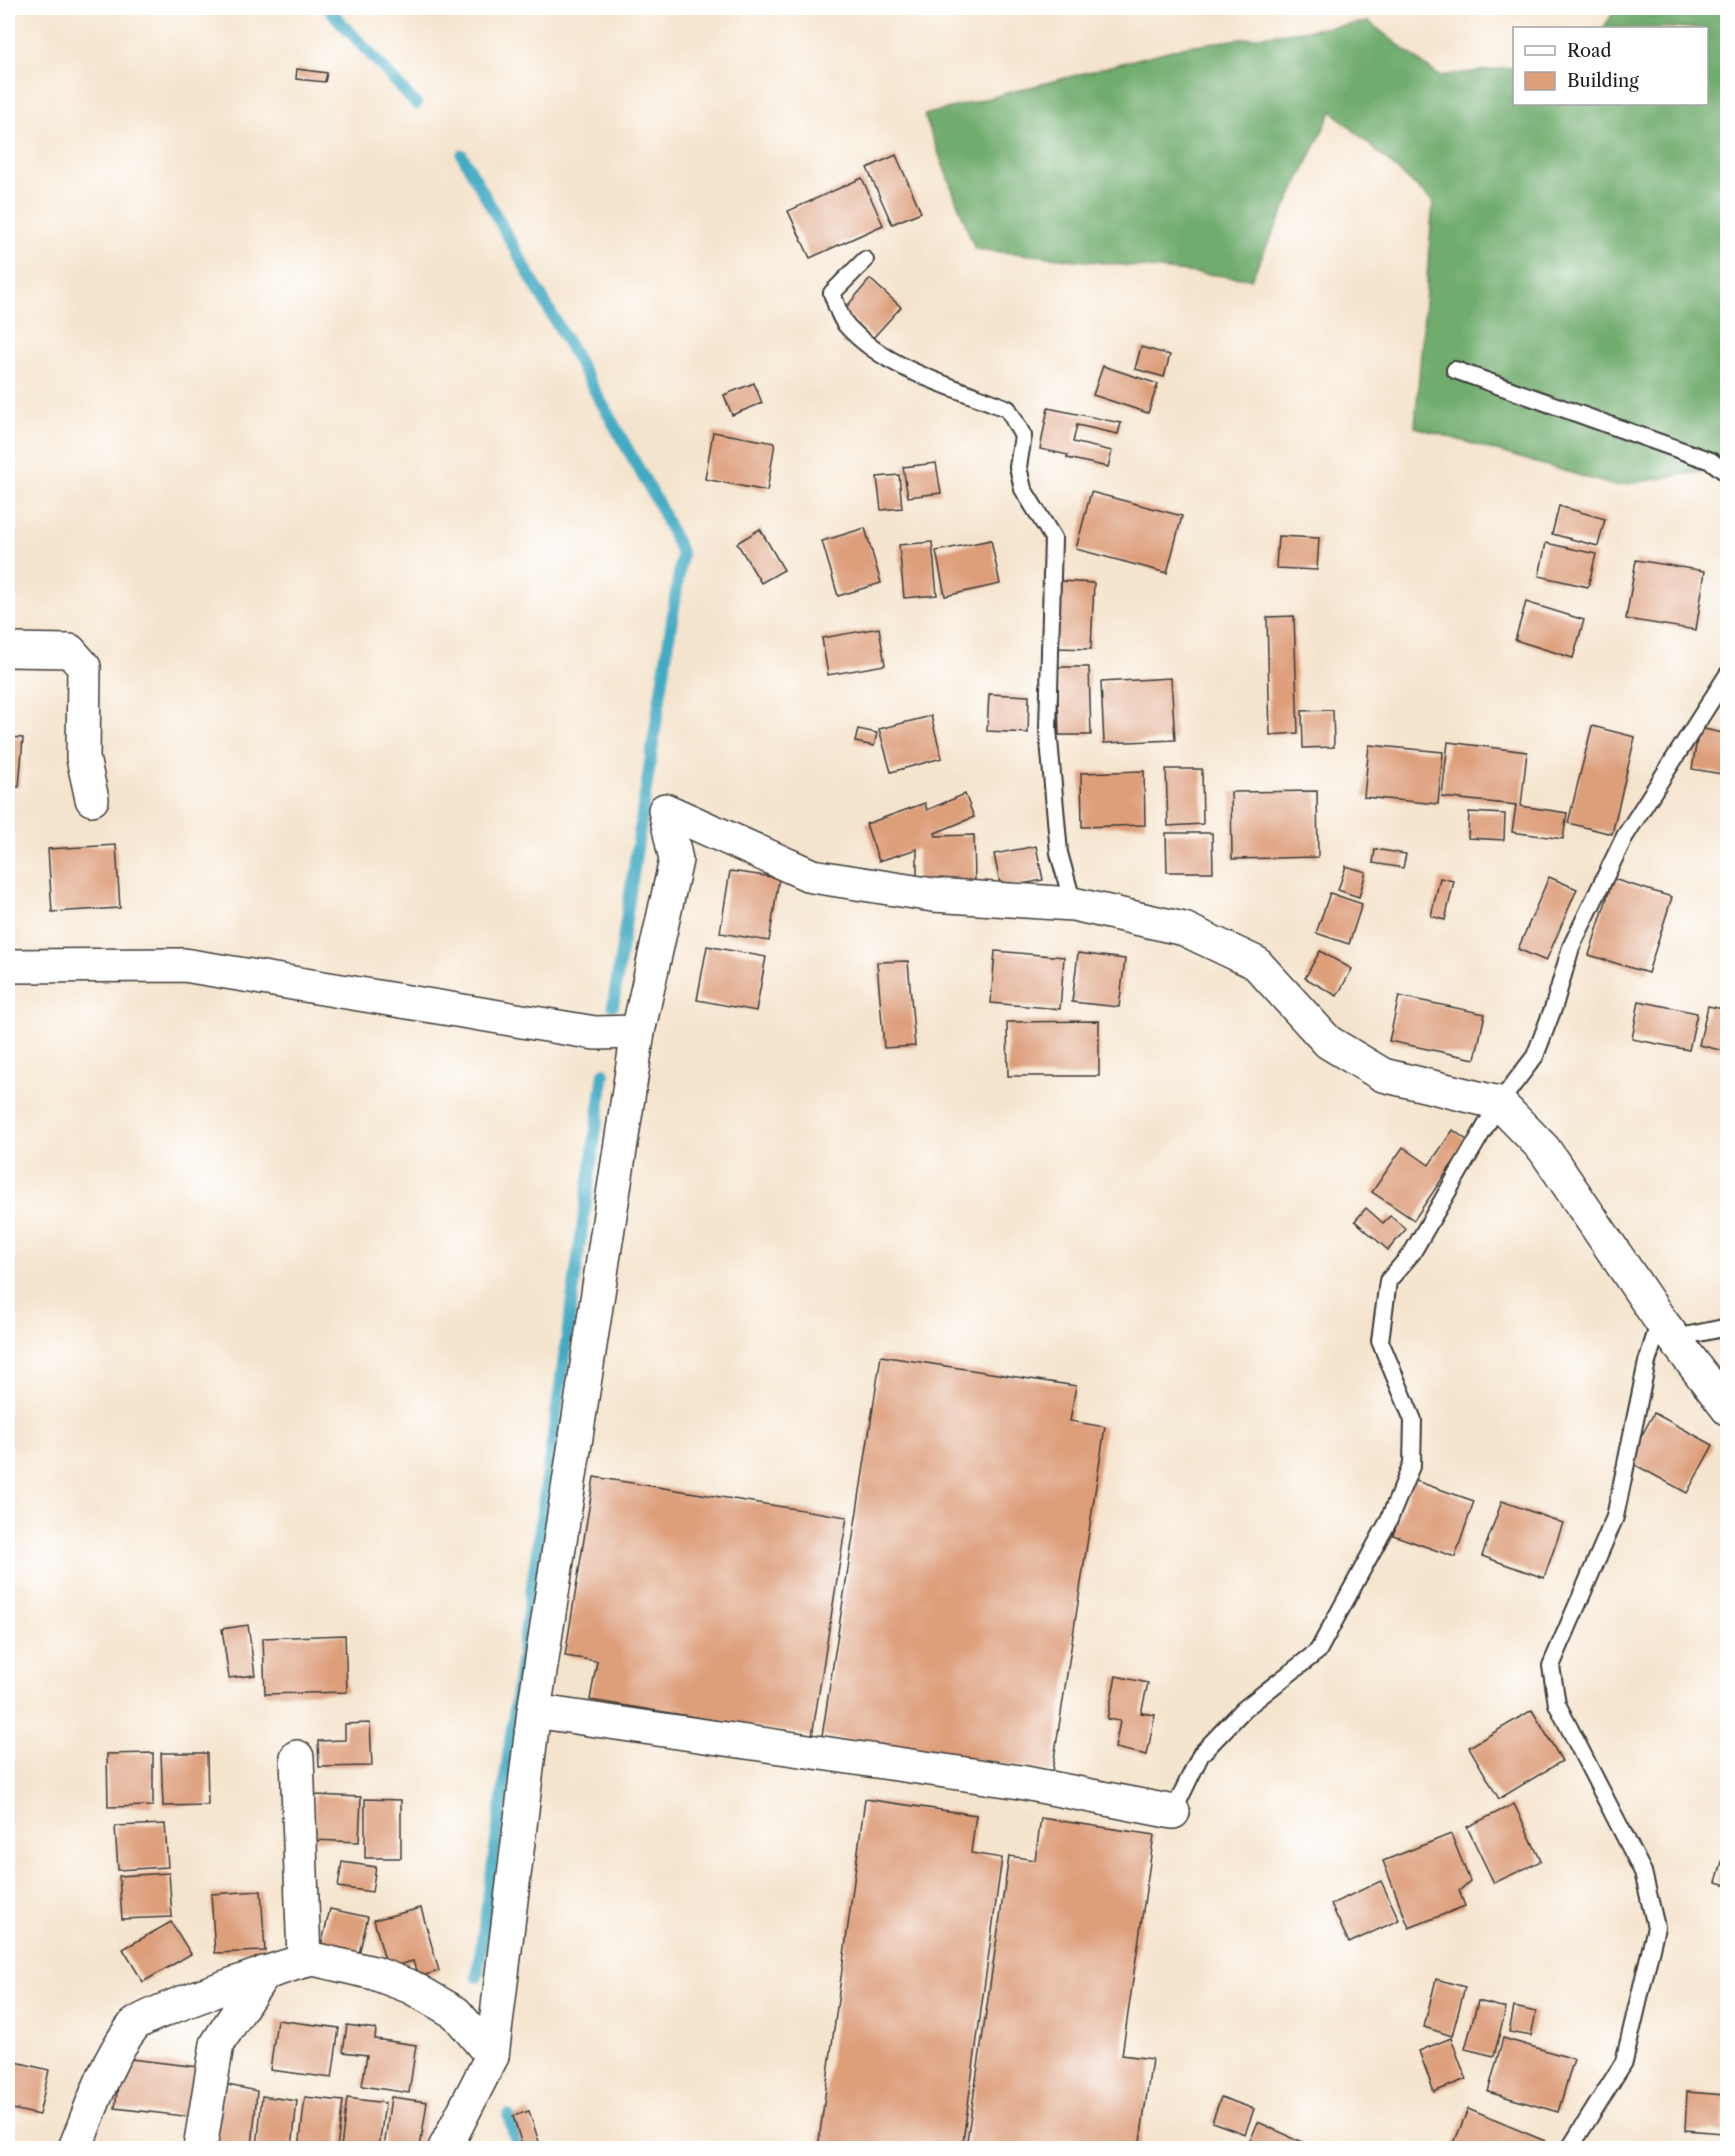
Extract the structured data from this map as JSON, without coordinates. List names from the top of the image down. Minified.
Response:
{"legend":["Road","Building"]}
